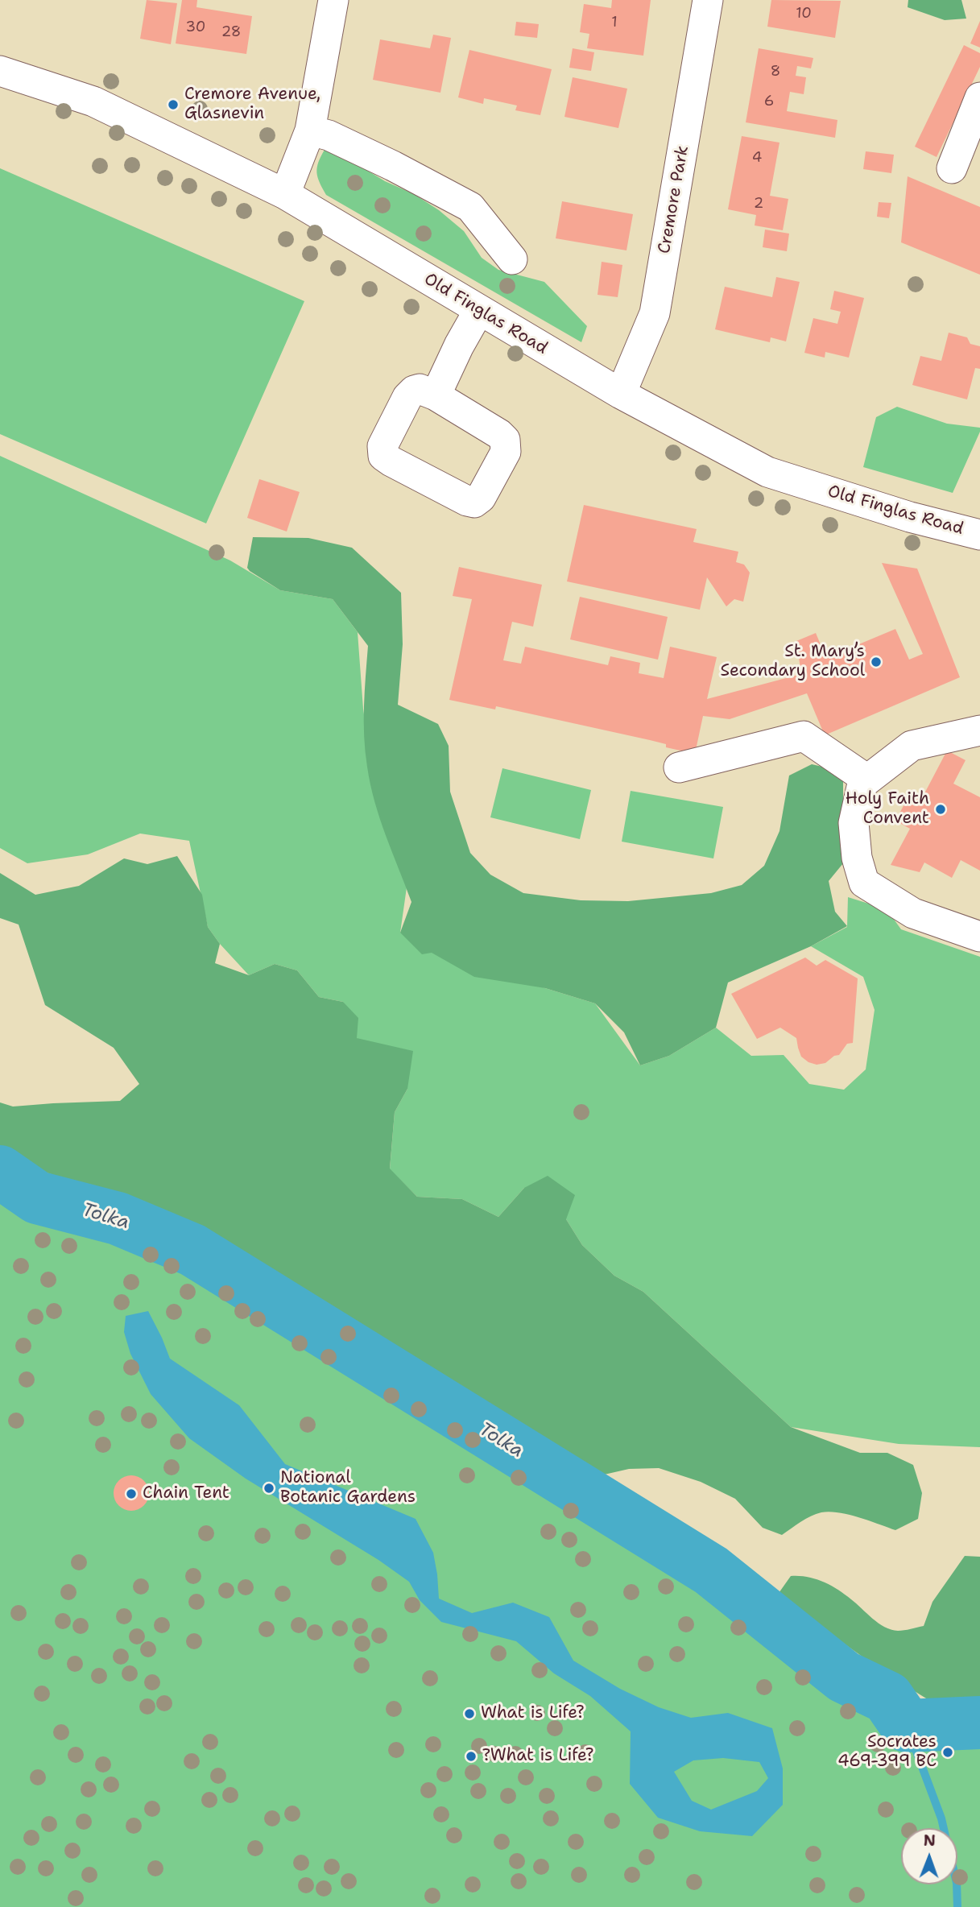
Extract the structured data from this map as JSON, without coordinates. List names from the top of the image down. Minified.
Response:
{"streets":{"street":["Cremore Park","Old Finglas Road"]},"crossings":[["Cremore Park","Old Finglas Road"]],"water":["Tolka"],"places":["Cremore Avenue, Glasnevin","St. Mary’s Secondary School","Holy Faith Convent","National Botanic Gardens","Chain Tent","What is Life?","Socrates 469-399 BC","?What is Life?"],"house_numbers":["10","1","30","28","8","6","4","2"],"north":"top"}
